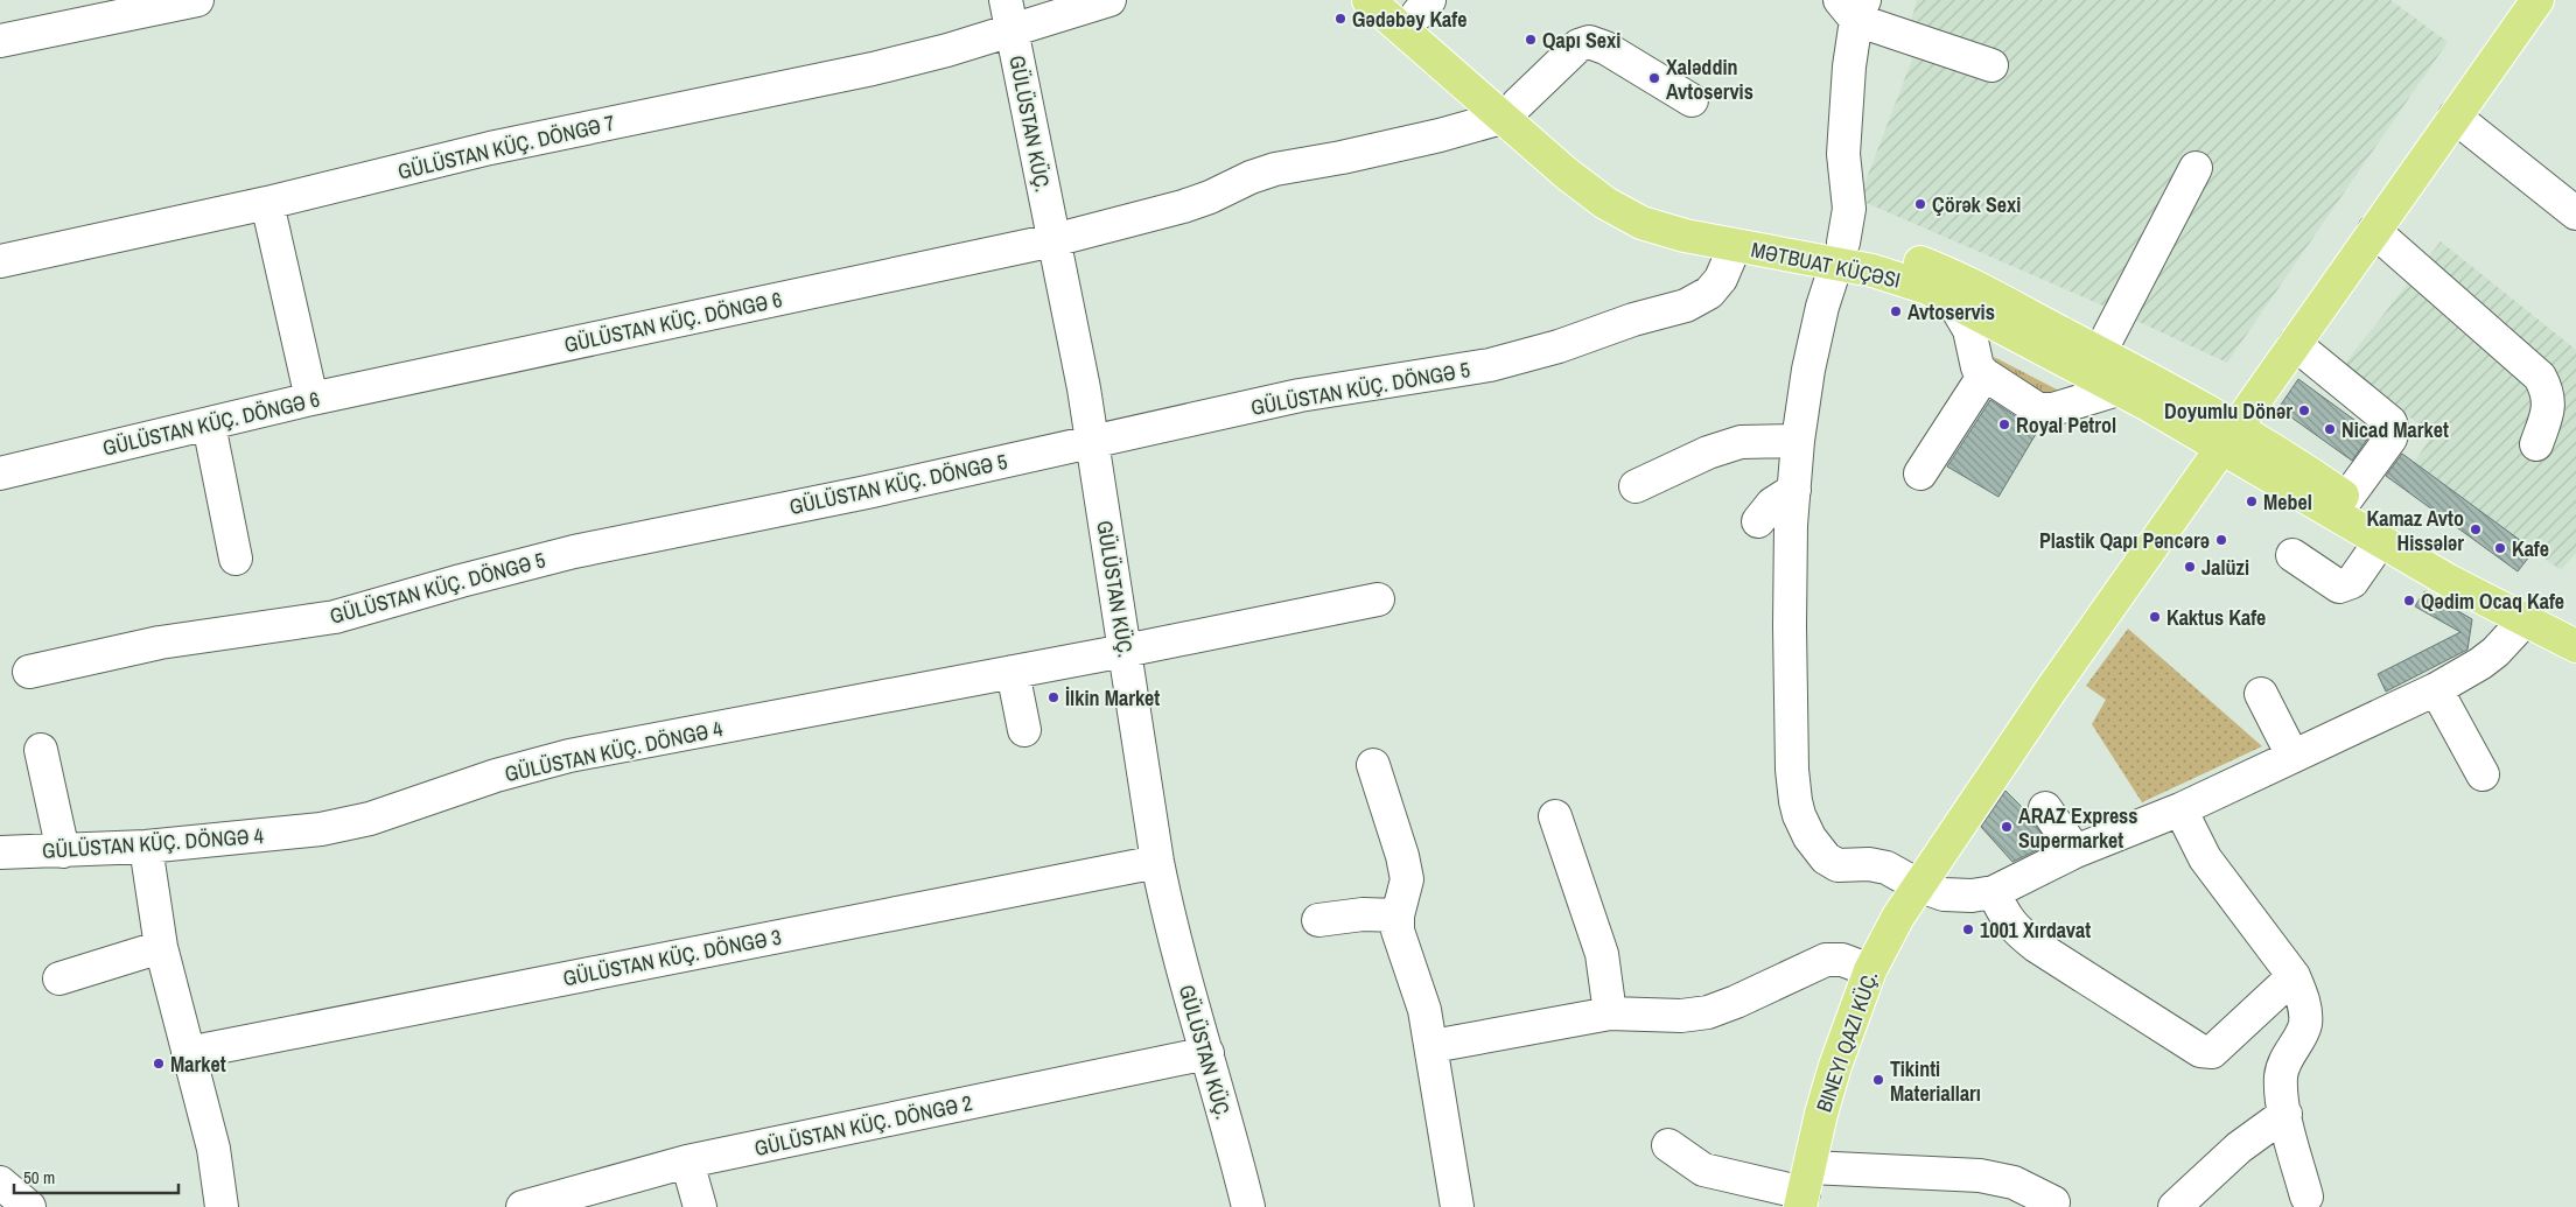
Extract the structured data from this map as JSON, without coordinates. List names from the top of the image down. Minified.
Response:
{"streets":{"main road":["MƏTBUAT KÜÇƏSI","BINEYI QAZI KÜÇ."],"street":["GÜLÜSTAN KÜÇ.","GÜLÜSTAN KÜÇ. DÖNGƏ 7","GÜLÜSTAN KÜÇ. DÖNGƏ 6","GÜLÜSTAN KÜÇ. DÖNGƏ 5","GÜLÜSTAN KÜÇ. DÖNGƏ 4","GÜLÜSTAN KÜÇ. DÖNGƏ 3","GÜLÜSTAN KÜÇ. DÖNGƏ 2"]},"crossings":[["GÜLÜSTAN KÜÇ.","GÜLÜSTAN KÜÇ. DÖNGƏ 7"],["GÜLÜSTAN KÜÇ.","GÜLÜSTAN KÜÇ. DÖNGƏ 6"],["GÜLÜSTAN KÜÇ.","GÜLÜSTAN KÜÇ. DÖNGƏ 5"],["GÜLÜSTAN KÜÇ.","GÜLÜSTAN KÜÇ. DÖNGƏ 4"],["GÜLÜSTAN KÜÇ.","GÜLÜSTAN KÜÇ. DÖNGƏ 3"],["GÜLÜSTAN KÜÇ.","GÜLÜSTAN KÜÇ. DÖNGƏ 2"],["MƏTBUAT KÜÇƏSI","GÜLÜSTAN KÜÇ. DÖNGƏ 6"],["MƏTBUAT KÜÇƏSI","GÜLÜSTAN KÜÇ. DÖNGƏ 5"],["MƏTBUAT KÜÇƏSI","BINEYI QAZI KÜÇ."]],"places":["Gədəbəy Kafe","Qapı Sexi","Xaləddin Avtoservis","Çörək Sexi","Avtoservis","Doyumlu Dönər","Royal Petrol","Nicad Market","Mebel","Kamaz Avto Hissələr","Plastik Qapı Pəncərə","Kafe","Jalüzi","Qədim Ocaq Kafe","Kaktus Kafe","İlkin Market","ARAZ Express Supermarket","1001 Xırdavat","Market","Tikinti Materialları"],"scale_bar":"50 m"}
